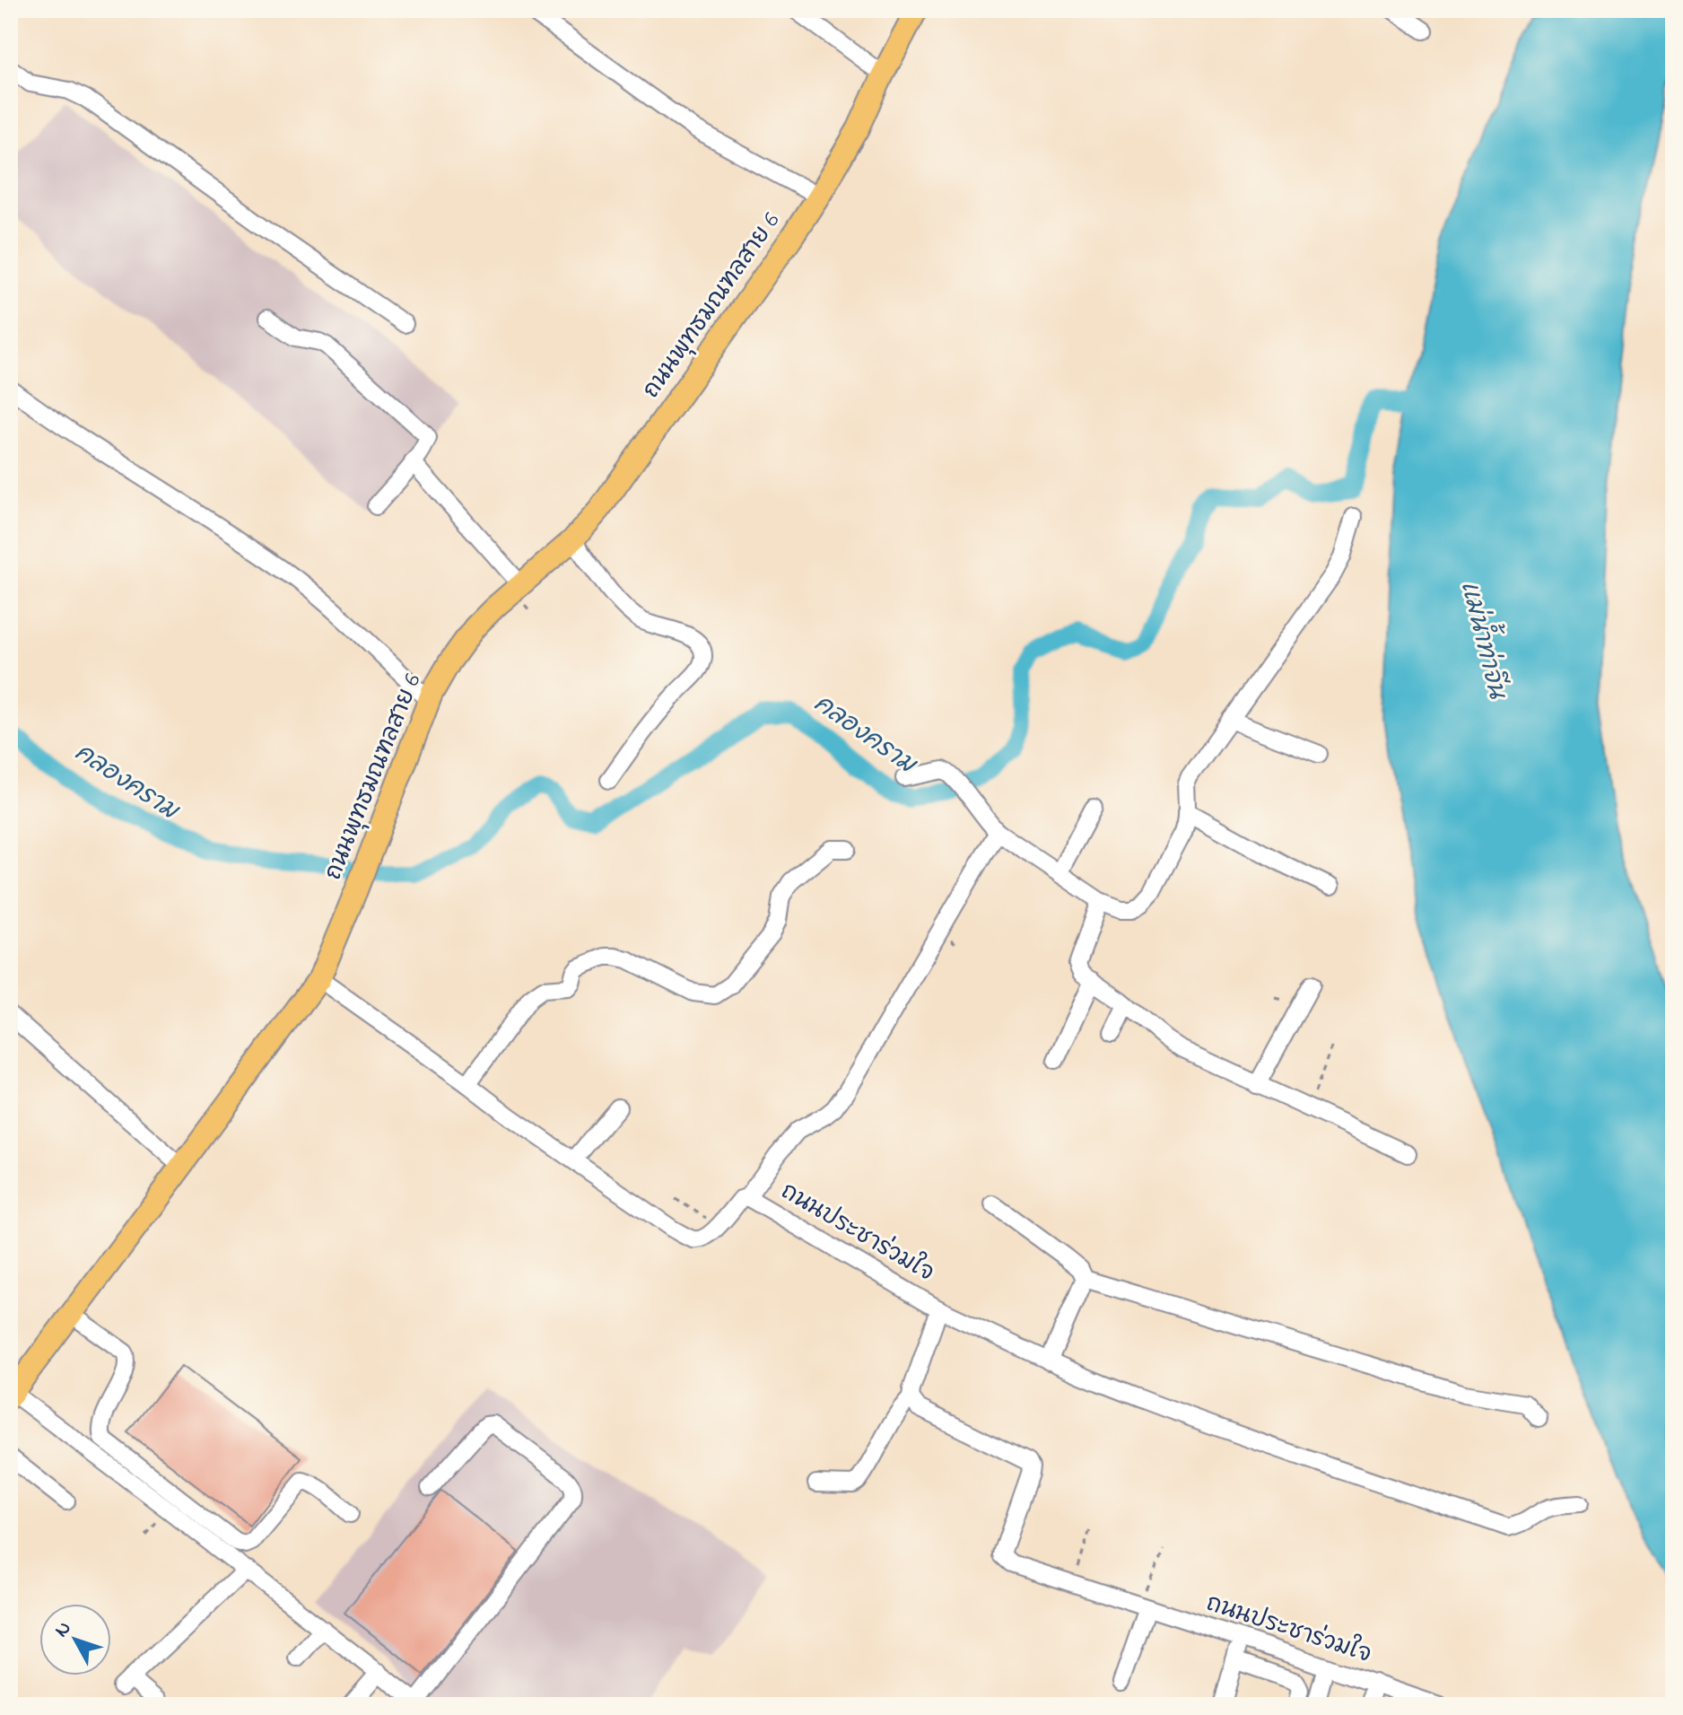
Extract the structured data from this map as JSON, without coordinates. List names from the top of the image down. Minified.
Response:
{"streets":{"main road":["ถนนพุทธมณฑลสาย 6"],"street":["ถนนประชาร่วมใจ"]},"crossings":[["ถนนพุทธมณฑลสาย 6","ถนนประชาร่วมใจ"]],"water":["แม่น้ำท่าจีน","คลองคราม"],"north":"top left"}
